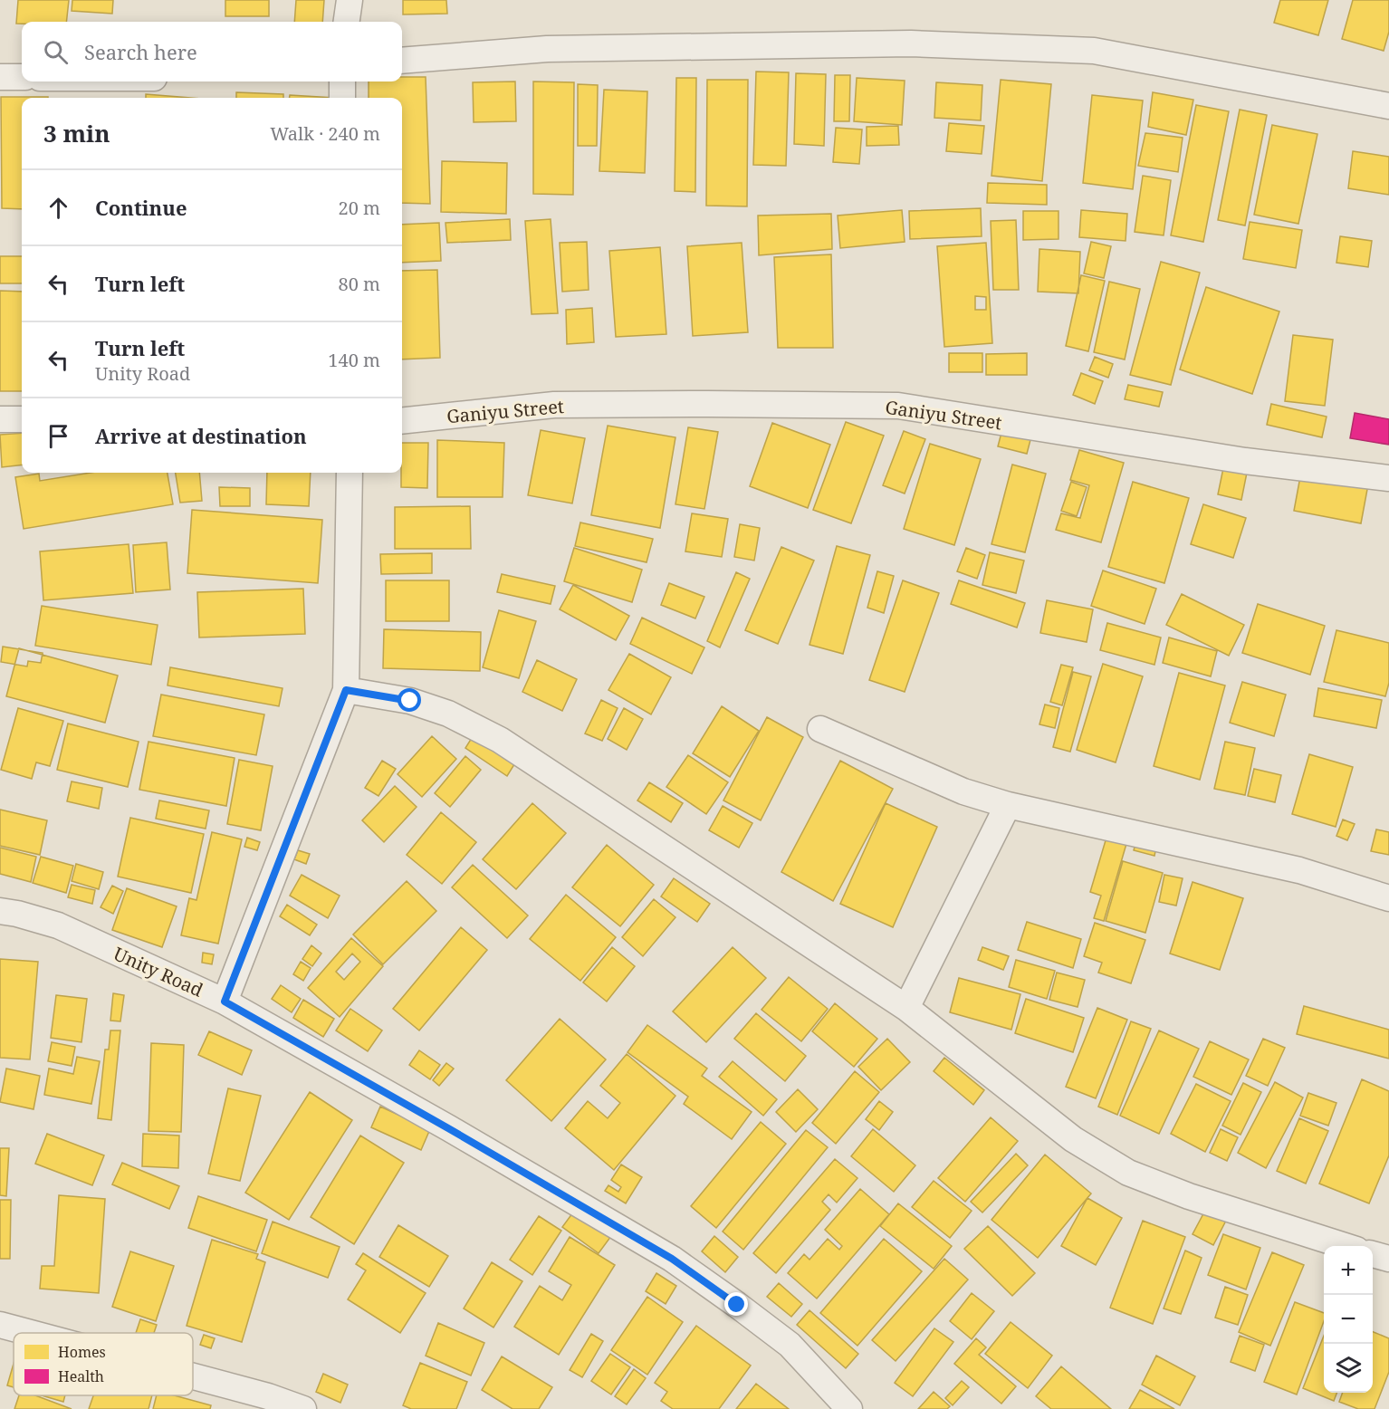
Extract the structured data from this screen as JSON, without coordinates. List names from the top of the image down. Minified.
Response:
{"streets":{"street":["Ganiyu Street","Unity Road"]},"legend":["Homes","Health"],"page":{"search":"Search here","heading":["3 min","Walk · 240 m"],"list":[["Continue","20 m"],["Turn left","80 m"],["Turn left","Unity Road","140 m"],"Arrive at destination"],"map_buttons":["+","−"]}}
